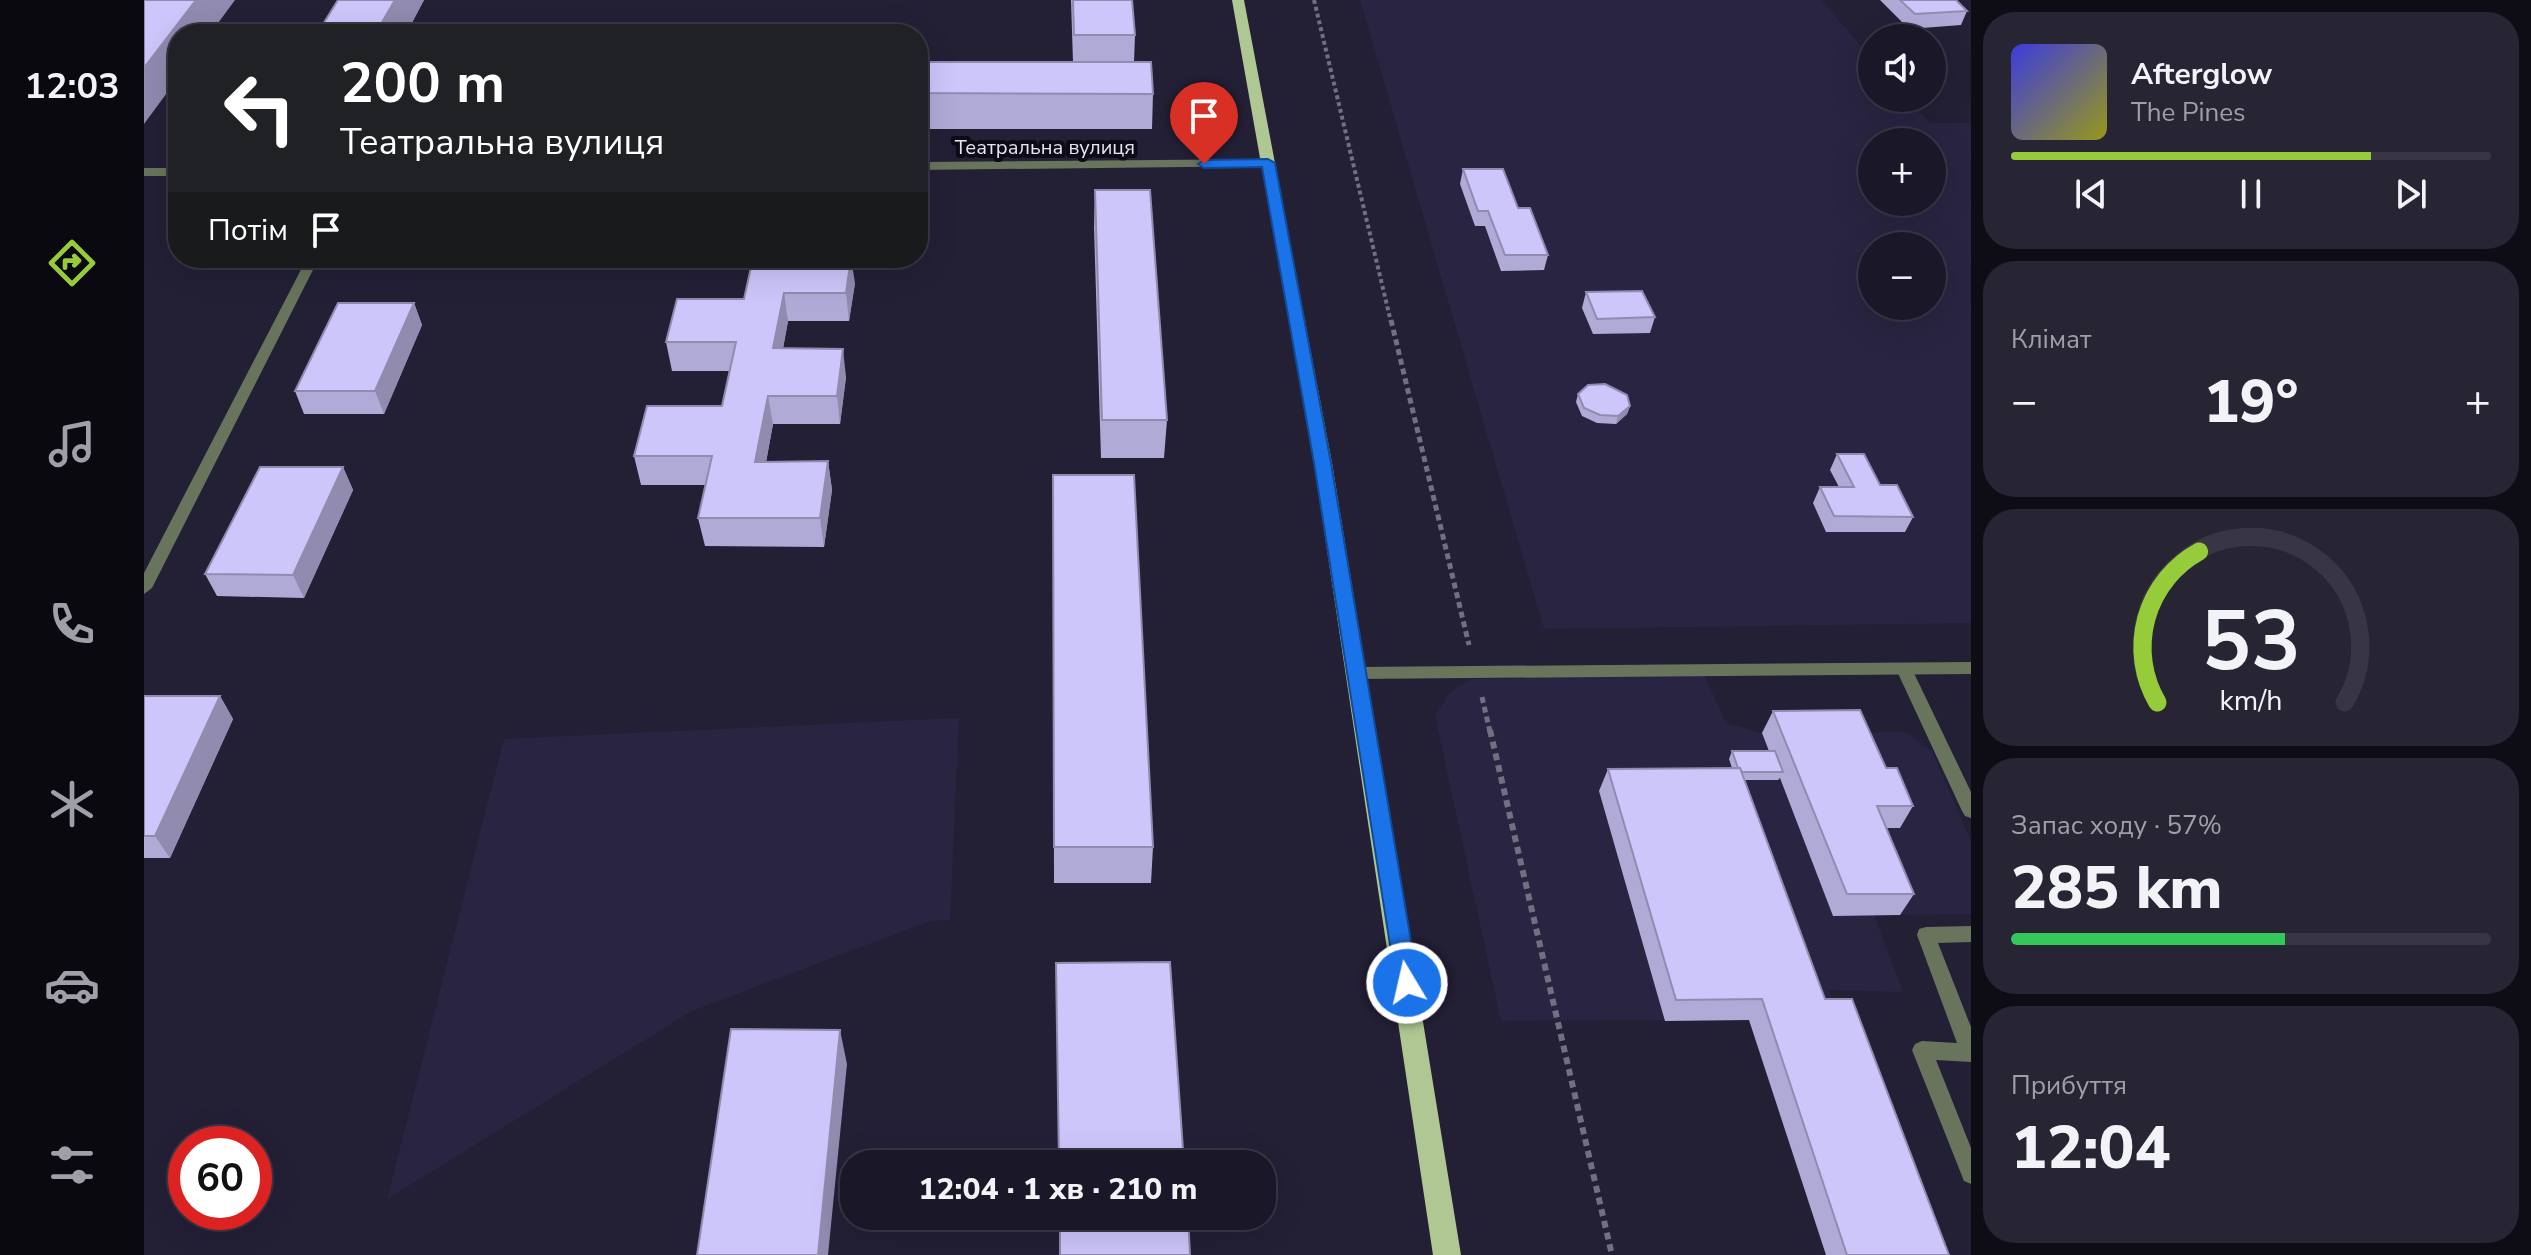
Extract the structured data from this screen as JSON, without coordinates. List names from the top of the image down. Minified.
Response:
{"streets":{"street":["Театральна вулиця"]},"page":{"tabs":"12:03","map_buttons":["+","−"],"turn":["200 m","Театральна вулиця"],"song":["Afterglow","The Pines"],"then":"Потім","tile":["Клімат",["Запас ходу · 57%","285 km"],["Прибуття","12:04"]],"heat":["−","19°","+"],"limit":"60","trip":"12:04 · 1 хв · 210 m","gauge":["53","km/h"]}}
